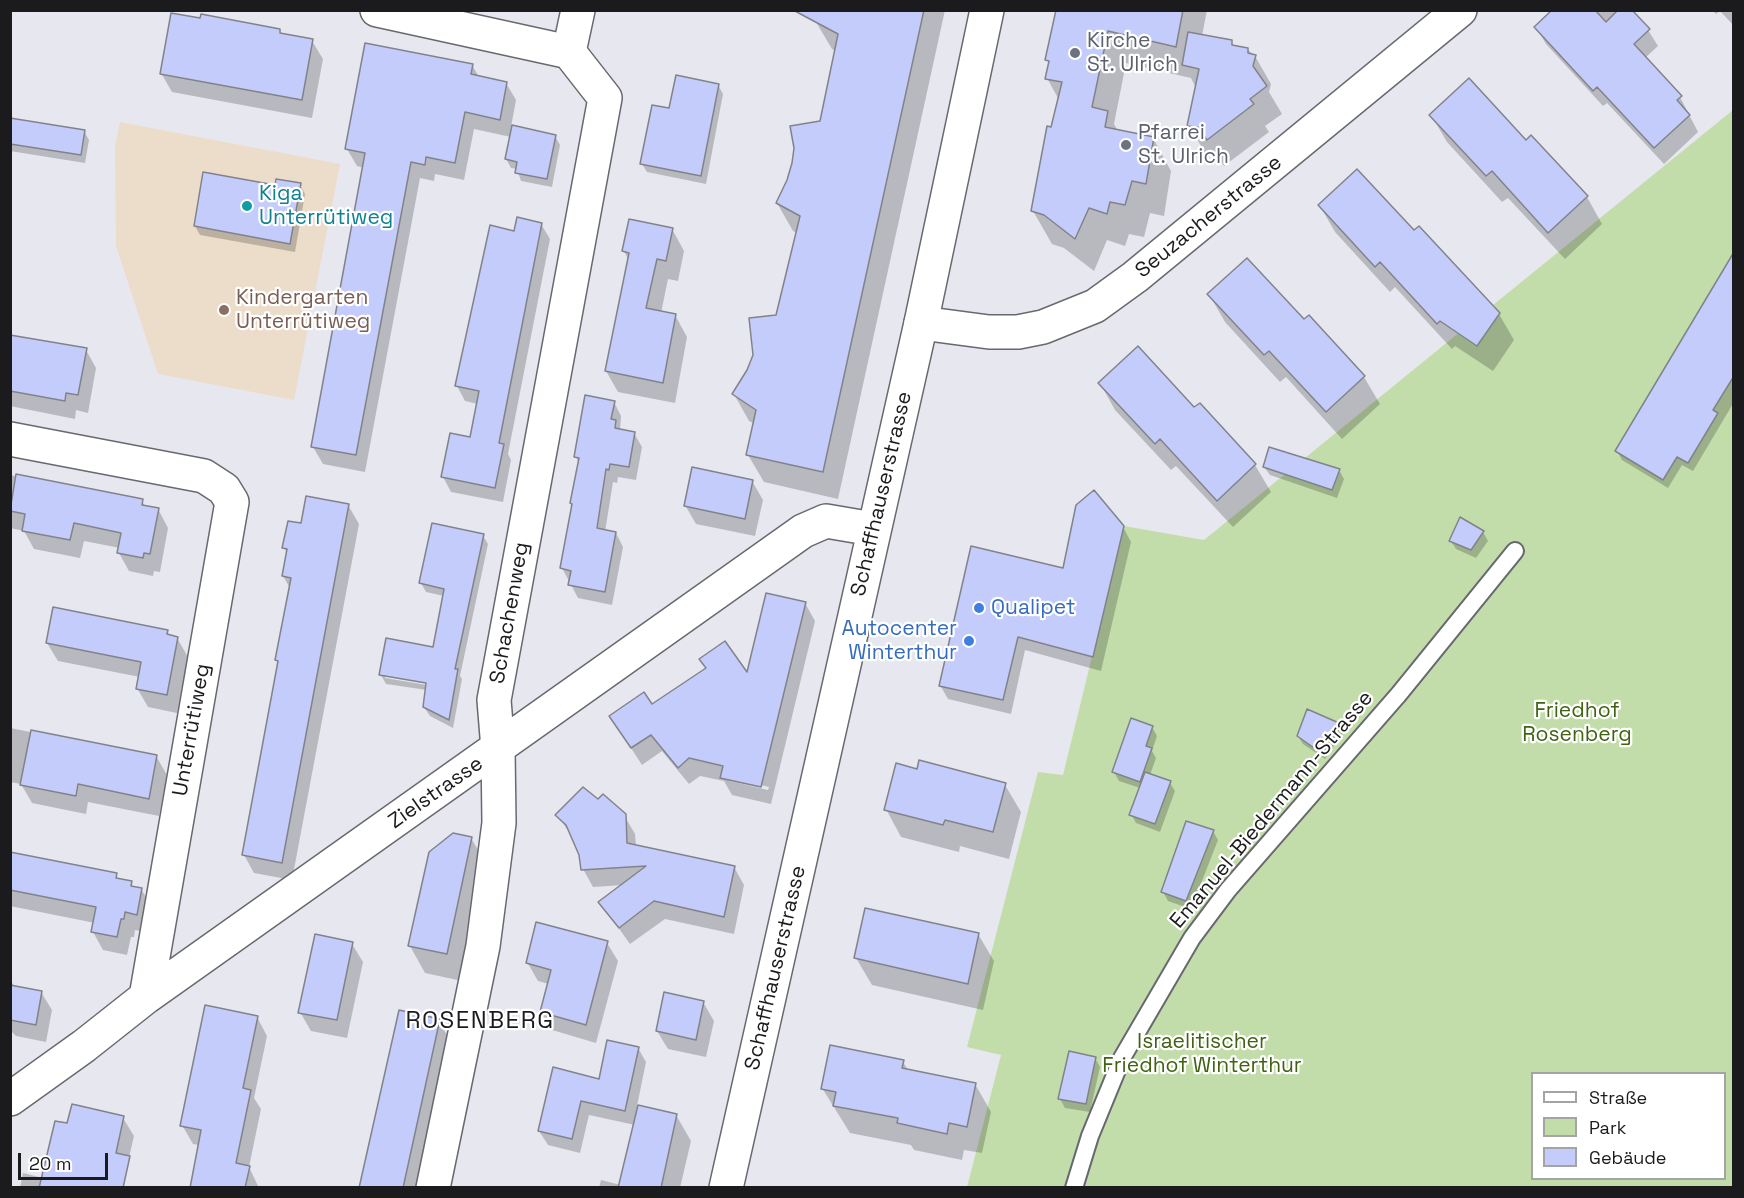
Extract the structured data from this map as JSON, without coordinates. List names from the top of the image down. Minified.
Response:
{"streets":{"street":["Seuzacherstrasse","Schaffhauserstrasse","Schachenweg","Unterrütiweg","Zielstrasse"],"lane":["Emanuel-Biedermann-Strasse"]},"crossings":[["Seuzacherstrasse","Schaffhauserstrasse"],["Schaffhauserstrasse","Zielstrasse"],["Schachenweg","Zielstrasse"],["Unterrütiweg","Zielstrasse"]],"districts":["ROSENBERG"],"parks":["Friedhof Rosenberg","Israelitischer Friedhof Winterthur"],"places":["Kirche St. Ulrich","Pfarrei St. Ulrich","Kiga Unterrütiweg","Kindergarten Unterrütiweg","Qualipet","Autocenter Winterthur"],"legend":["Straße","Park","Gebäude"],"scale_bar":"20 m"}
